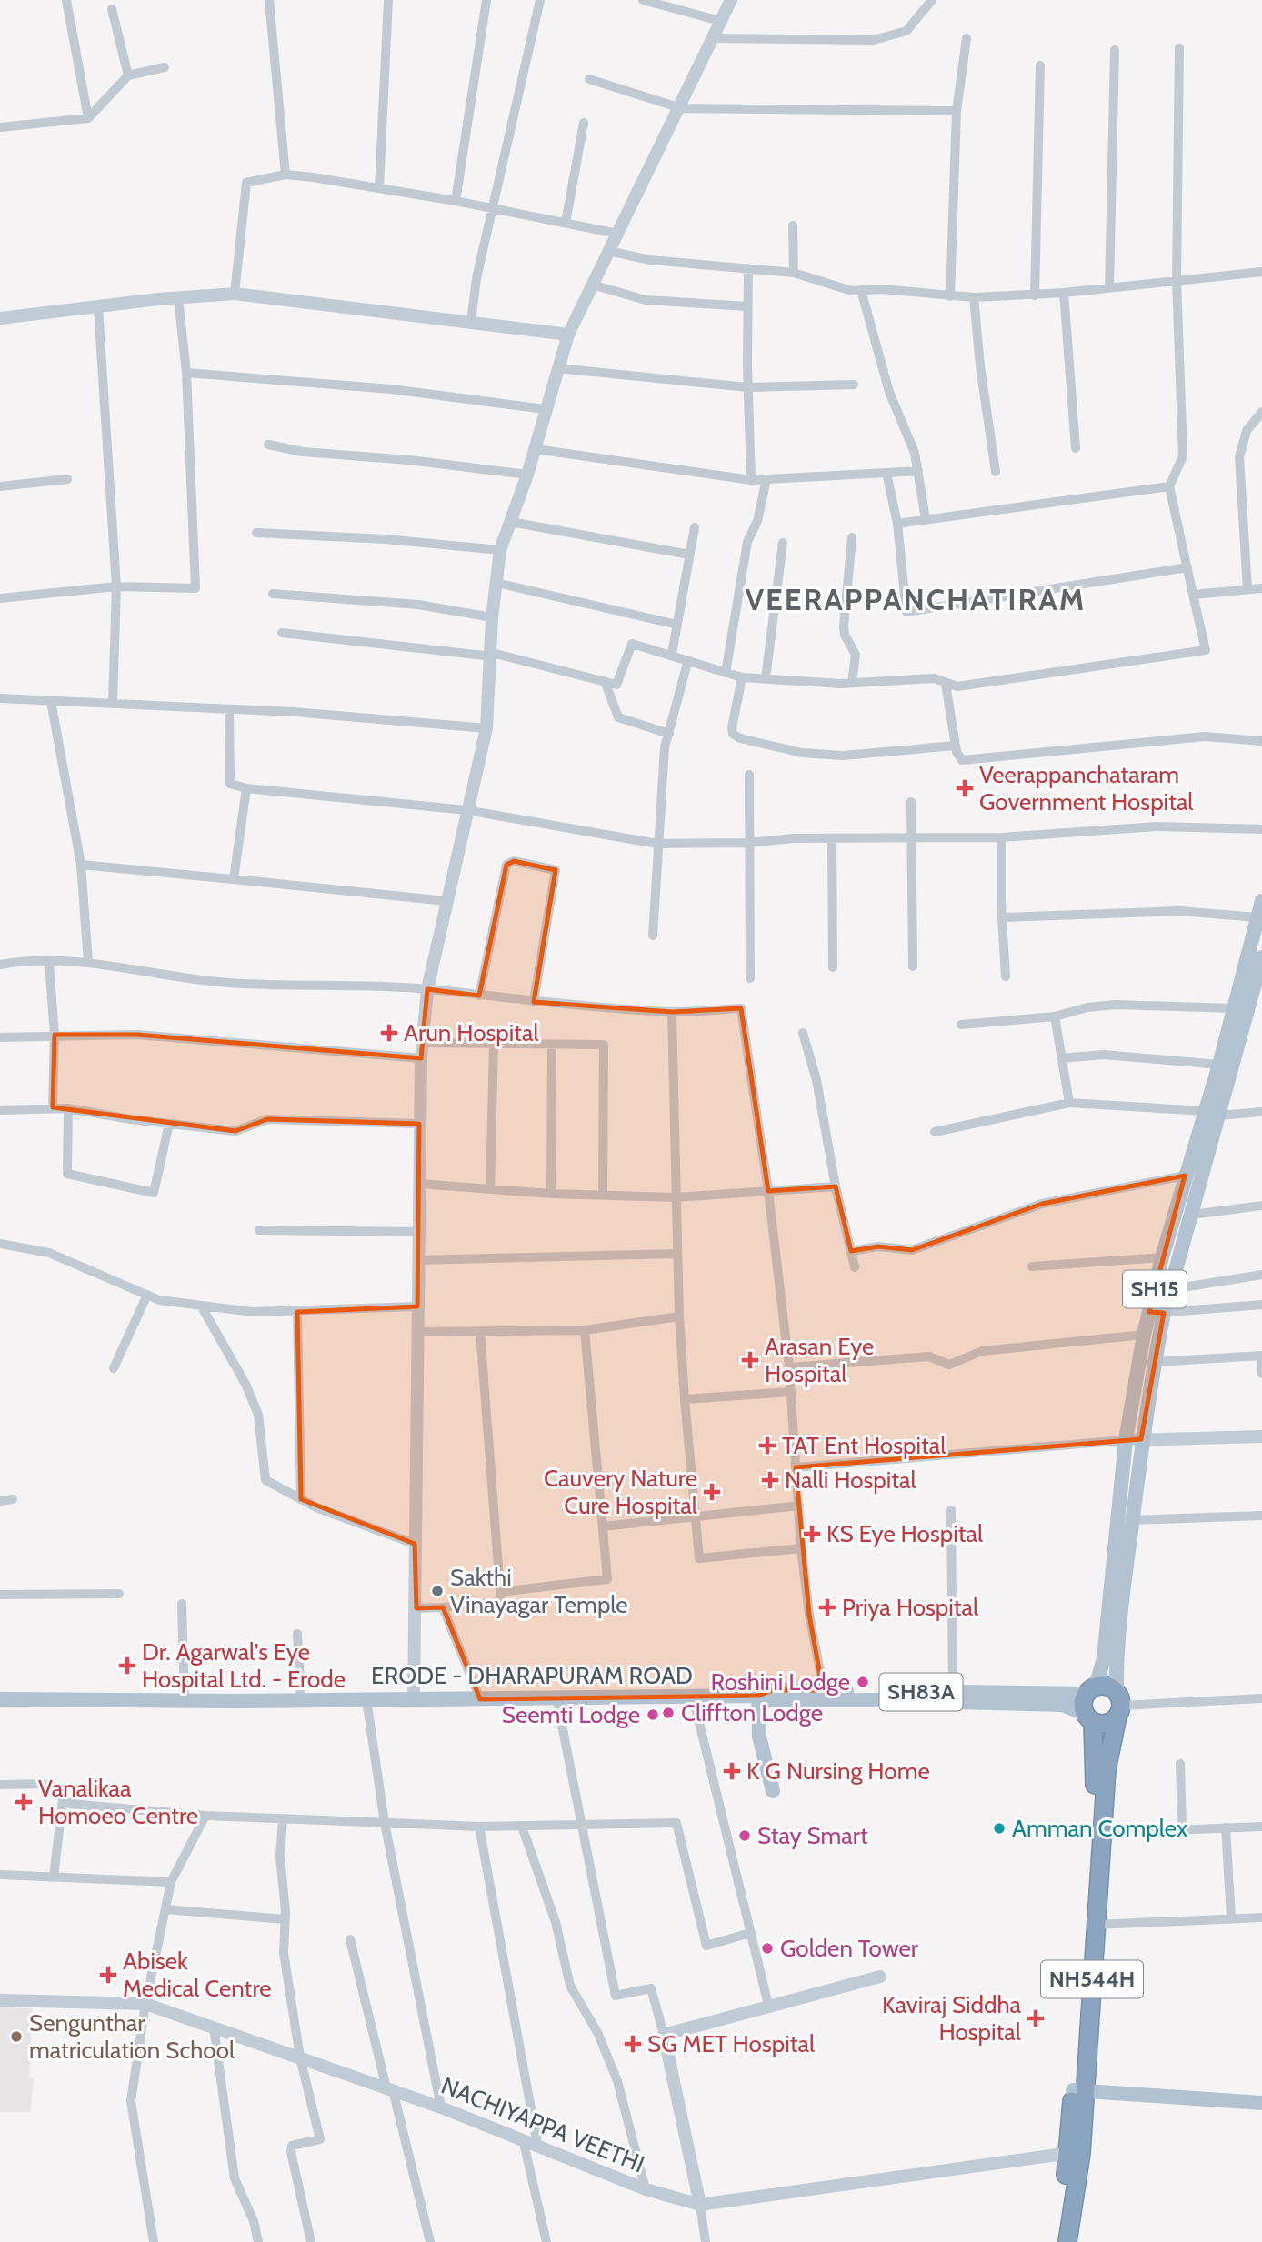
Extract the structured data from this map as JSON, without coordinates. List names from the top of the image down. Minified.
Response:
{"streets":{"highway":["NH544H"],"main road":["SH15","ERODE - DHARAPURAM ROAD","SH83A"],"street":["NACHIYAPPA VEETHI"]},"crossings":[["SH15","ERODE - DHARAPURAM ROAD"],["SH15","NH544H"],["ERODE - DHARAPURAM ROAD","NH544H"],["NH544H","NACHIYAPPA VEETHI"]],"districts":["VEERAPPANCHATIRAM"],"places":{"health":["Veerappanchataram Government Hospital","Arun Hospital","Arasan Eye Hospital","TAT Ent Hospital","Nalli Hospital","Cauvery Nature Cure Hospital","KS Eye Hospital","Priya Hospital","Dr. Agarwal's Eye Hospital Ltd. - Erode","K G Nursing Home","Vanalikaa Homoeo Centre","Abisek Medical Centre","Kaviraj Siddha Hospital","SG MET Hospital"],"other":["Sakthi Vinayagar Temple","Roshini Lodge","Cliffton Lodge","Seemti Lodge","Amman Complex","Stay Smart","Golden Tower","Sengunthar matriculation School"]}}
